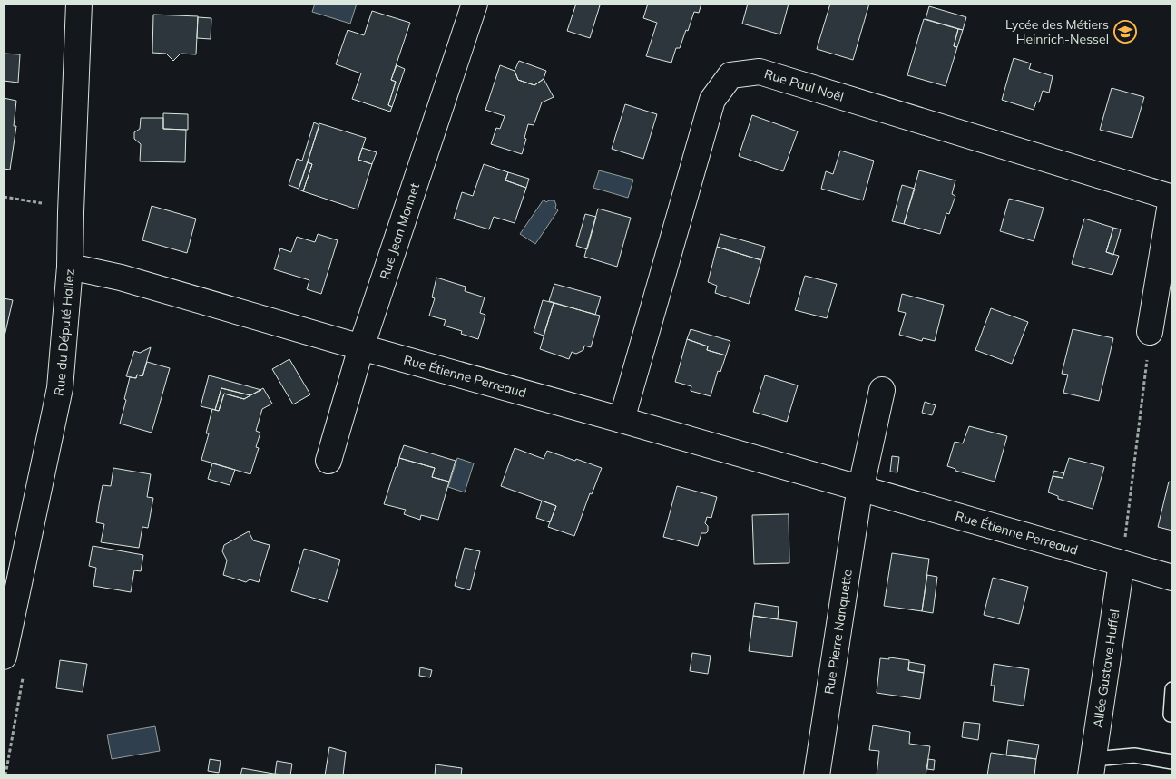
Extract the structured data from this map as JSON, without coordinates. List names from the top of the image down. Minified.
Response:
{"streets":{"street":["Rue Paul Noël","Rue Jean Monnet","Rue du Député Hallez","Rue Étienne Perreaud","Rue Pierre Nanquette","Allée Gustave Huffel"]},"crossings":[["Rue Paul Noël","Rue Étienne Perreaud"],["Rue Jean Monnet","Rue Étienne Perreaud"],["Rue du Député Hallez","Rue Étienne Perreaud"],["Rue Étienne Perreaud","Rue Pierre Nanquette"],["Rue Étienne Perreaud","Allée Gustave Huffel"]],"places":{"school or university":["Lycée des Métiers Heinrich-Nessel"]}}
